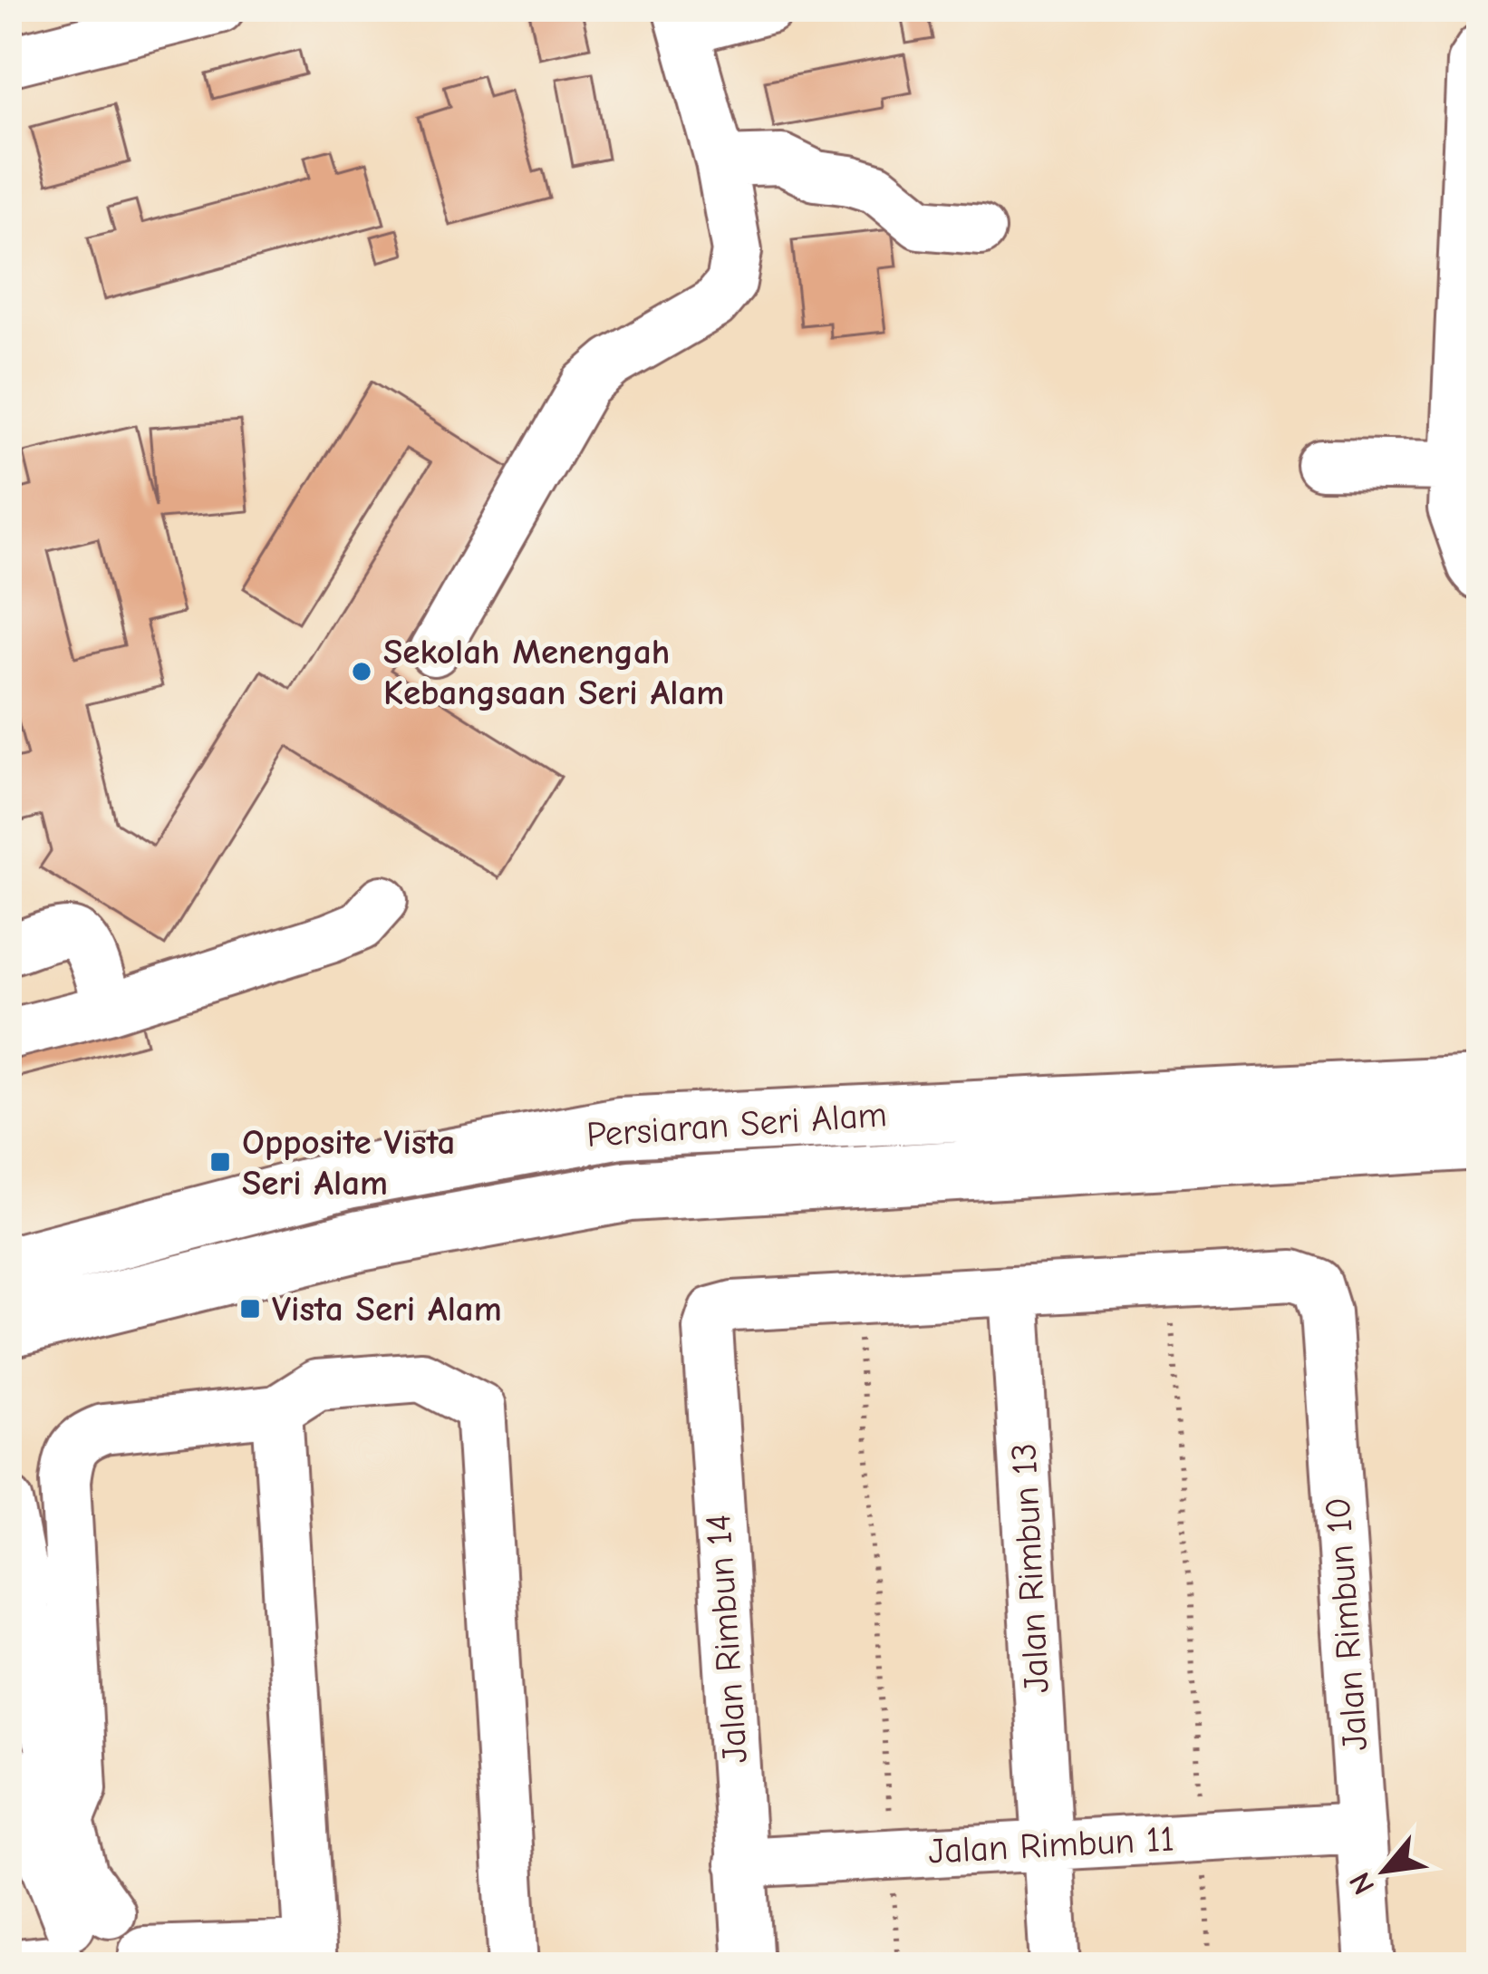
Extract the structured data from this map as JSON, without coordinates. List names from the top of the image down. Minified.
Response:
{"streets":{"main road":["Persiaran Seri Alam"],"street":["Jalan Rimbun 13","Jalan Rimbun 10","Jalan Rimbun 14","Jalan Rimbun 11"]},"crossings":[["Jalan Rimbun 13","Jalan Rimbun 11"],["Jalan Rimbun 10","Jalan Rimbun 11"],["Jalan Rimbun 14","Jalan Rimbun 11"]],"places":{"other":["Sekolah Menengah Kebangsaan Seri Alam"],"transit":["Opposite Vista Seri Alam","Vista Seri Alam"]},"north":"bottom left"}
